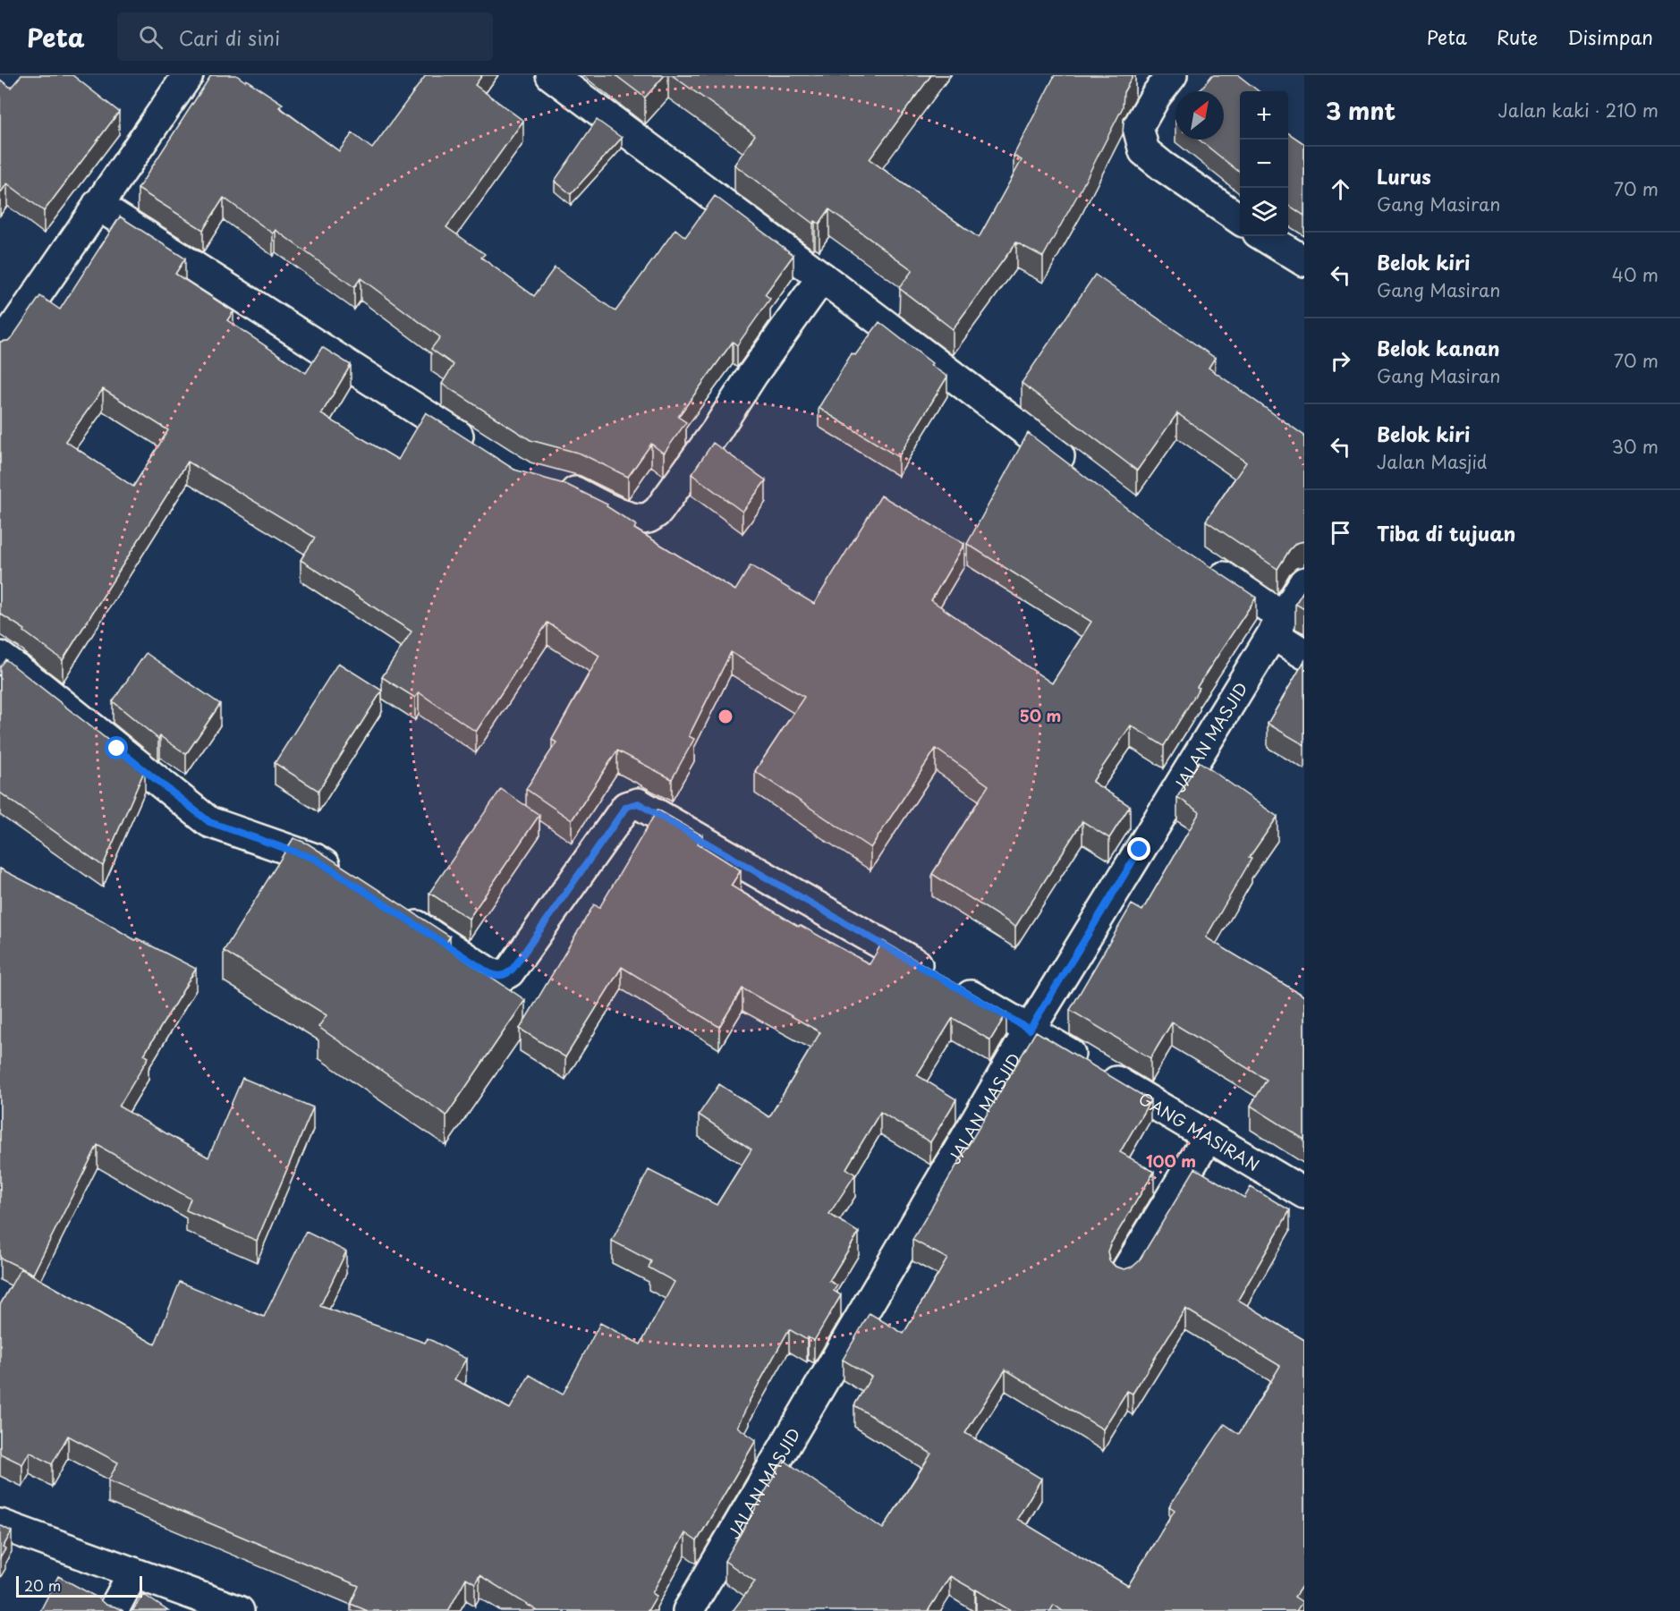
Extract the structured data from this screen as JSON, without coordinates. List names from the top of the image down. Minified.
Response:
{"streets":{"street":["JALAN MASJID","GANG MASIRAN"]},"crossings":[["JALAN MASJID","GANG MASIRAN"]],"scale_bar":"20 m","north":"top right","page":{"header":"Peta","search":"Cari di sini","nav":["Peta","Rute","Disimpan"],"heading":["3 mnt","Jalan kaki · 210 m"],"map_buttons":["+","−"],"list":[["Lurus","Gang Masiran","70 m"],["Belok kiri","Gang Masiran","40 m"],["Belok kanan","Gang Masiran","70 m"],["Belok kiri","Jalan Masjid","30 m"],"Tiba di tujuan"],"scale":"20 m"},"rings":["50 m","100 m"]}
